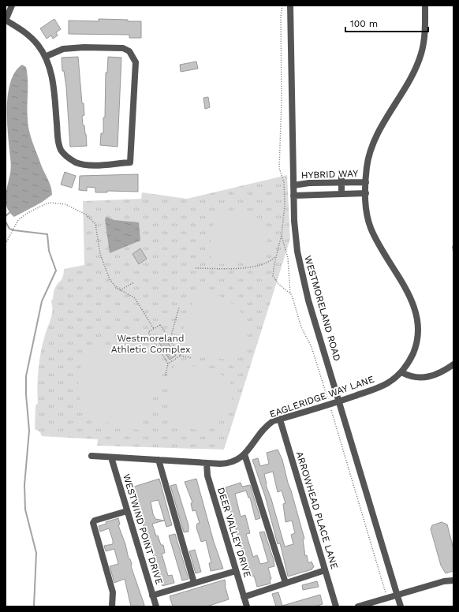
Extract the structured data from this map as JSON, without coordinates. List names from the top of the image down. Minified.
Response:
{"streets":{"street":["HYBRID WAY","WESTMORELAND ROAD","EAGLERIDGE WAY LANE","ARROWHEAD PLACE LANE","WESTWIND POINT DRIVE","DEER VALLEY DRIVE"]},"crossings":[["HYBRID WAY","WESTMORELAND ROAD"],["HYBRID WAY","EAGLERIDGE WAY LANE"],["WESTMORELAND ROAD","EAGLERIDGE WAY LANE"],["EAGLERIDGE WAY LANE","ARROWHEAD PLACE LANE"],["EAGLERIDGE WAY LANE","WESTWIND POINT DRIVE"],["EAGLERIDGE WAY LANE","DEER VALLEY DRIVE"]],"parks":["Westmoreland Athletic Complex"],"scale_bar":"100 m"}
